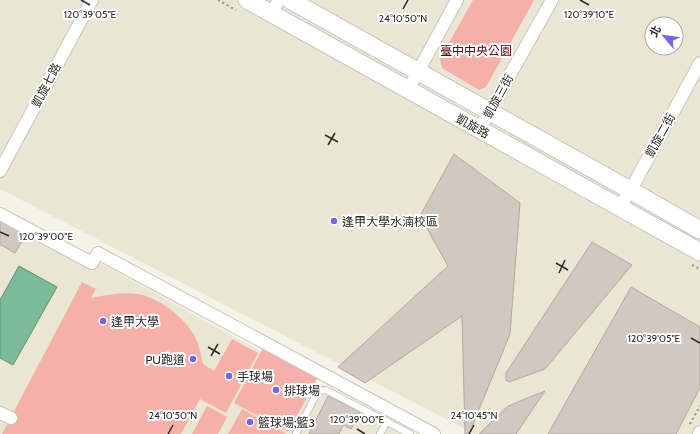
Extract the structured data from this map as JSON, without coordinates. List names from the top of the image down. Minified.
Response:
{"streets":{"street":["凱旋七路","凱旋三街","凱旋路","凱旋二街"]},"crossings":[["凱旋三街","凱旋路"],["凱旋路","凱旋二街"]],"parks":["臺中中央公園"],"places":["逢甲大學水湳校區","逢甲大學","PU跑道","手球場","排球場","籃球場;籃3"],"north":"top left","coordinates":["120°39'05\"E","120°39'10\"E","24°10'50\"N","120°39'00\"E","24°10'45\"N"]}
